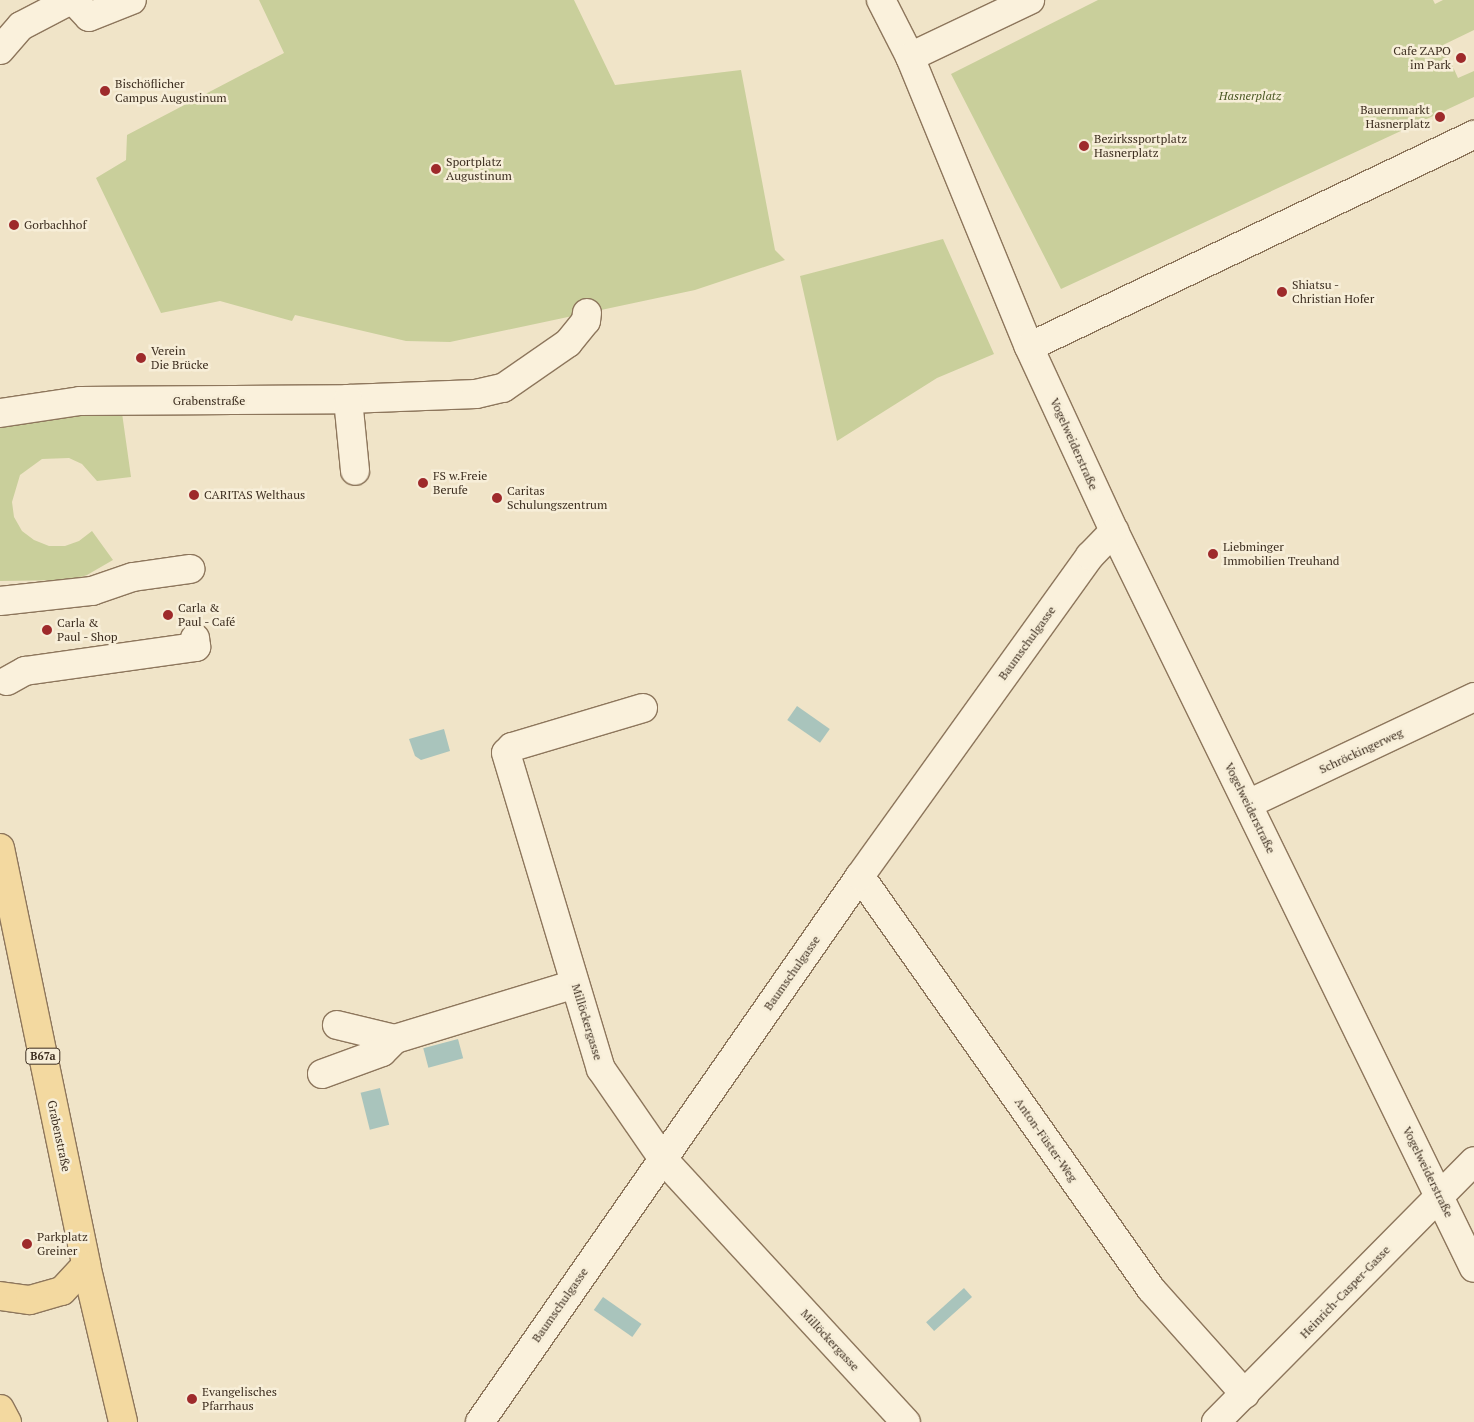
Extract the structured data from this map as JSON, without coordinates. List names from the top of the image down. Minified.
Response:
{"streets":{"main road":["Grabenstraße","B67a"],"street":["Vogelweiderstraße","Baumschulgasse","Schröckingerweg","Millöckergasse","Anton-Füster-Weg","Heinrich-Casper-Gasse"]},"crossings":[["Vogelweiderstraße","Baumschulgasse"],["Vogelweiderstraße","Schröckingerweg"],["Vogelweiderstraße","Heinrich-Casper-Gasse"],["Baumschulgasse","Millöckergasse"],["Baumschulgasse","Anton-Füster-Weg"],["Anton-Füster-Weg","Heinrich-Casper-Gasse"]],"parks":["Hasnerplatz"],"places":["Cafe ZAPO im Park","Bischöflicher Campus Augustinum","Bauernmarkt Hasnerplatz","Bezirkssportplatz Hasnerplatz","Sportplatz Augustinum","Gorbachhof","Shiatsu - Christian Hofer","Verein Die Brücke","FS w.Freie Berufe","CARITAS Welthaus","Caritas Schulungszentrum","Liebminger Immobilien Treuhand","Carla & Paul - Café","Carla & Paul - Shop","Parkplatz Greiner","Evangelisches Pfarrhaus"]}
